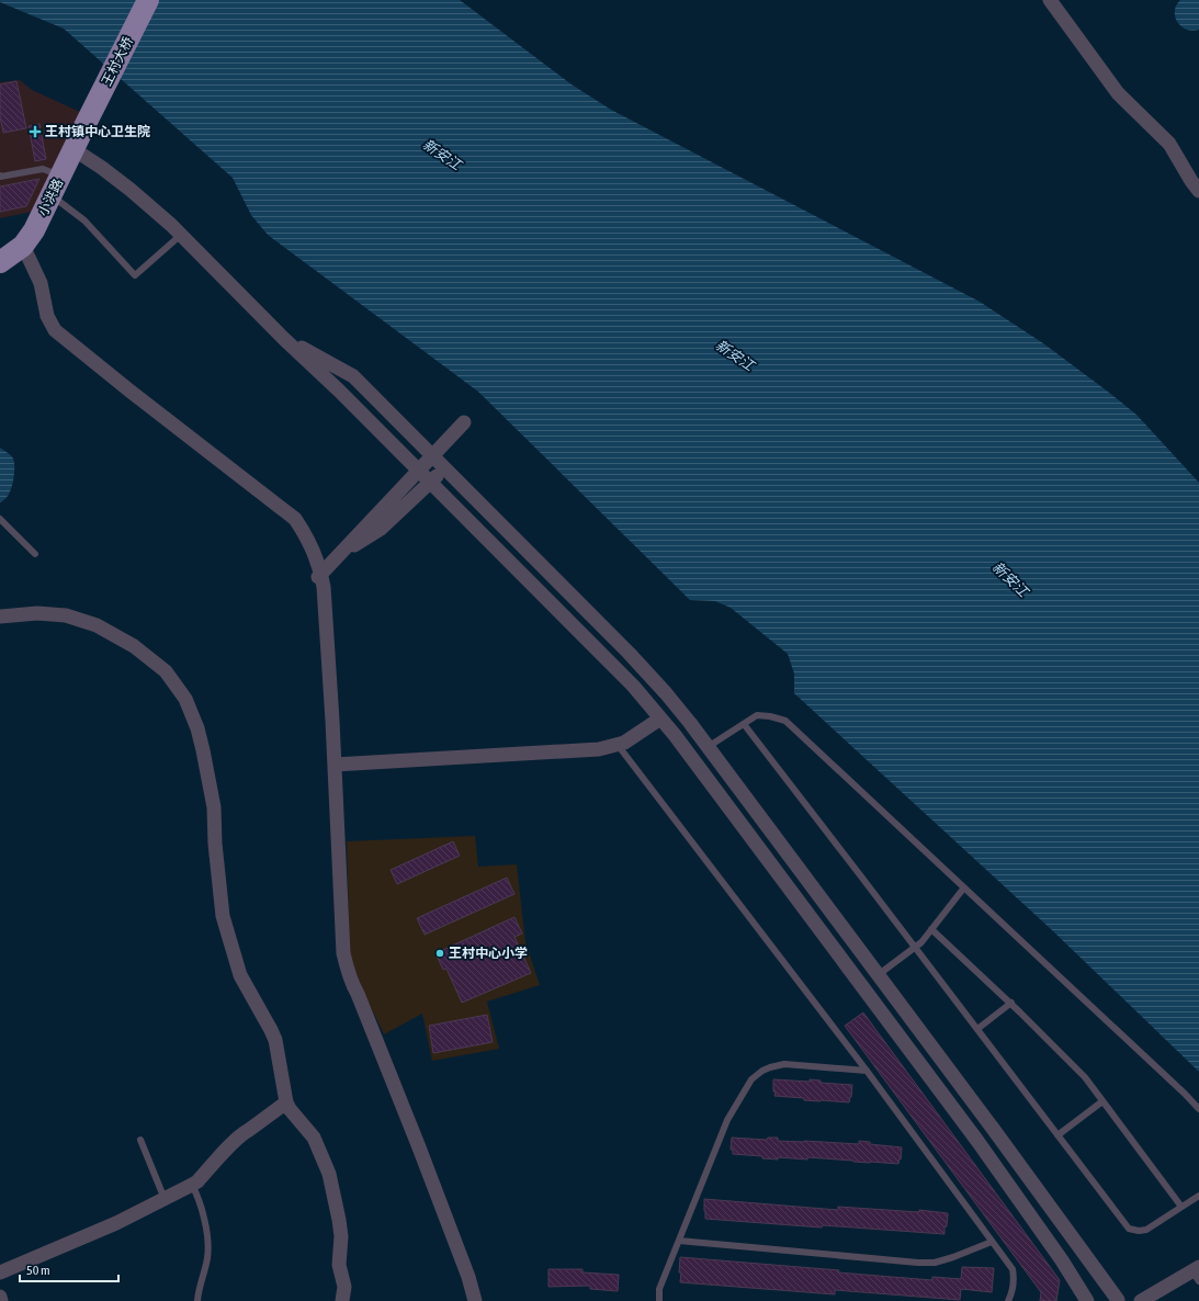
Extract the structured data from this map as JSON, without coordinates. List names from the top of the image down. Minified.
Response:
{"streets":{"main road":["王村大桥","小洪路"]},"crossings":[["王村大桥","小洪路"]],"water":["新安江"],"places":{"health":["王村镇中心卫生院"],"other":["王村中心小学"]},"scale_bar":"50 m"}
